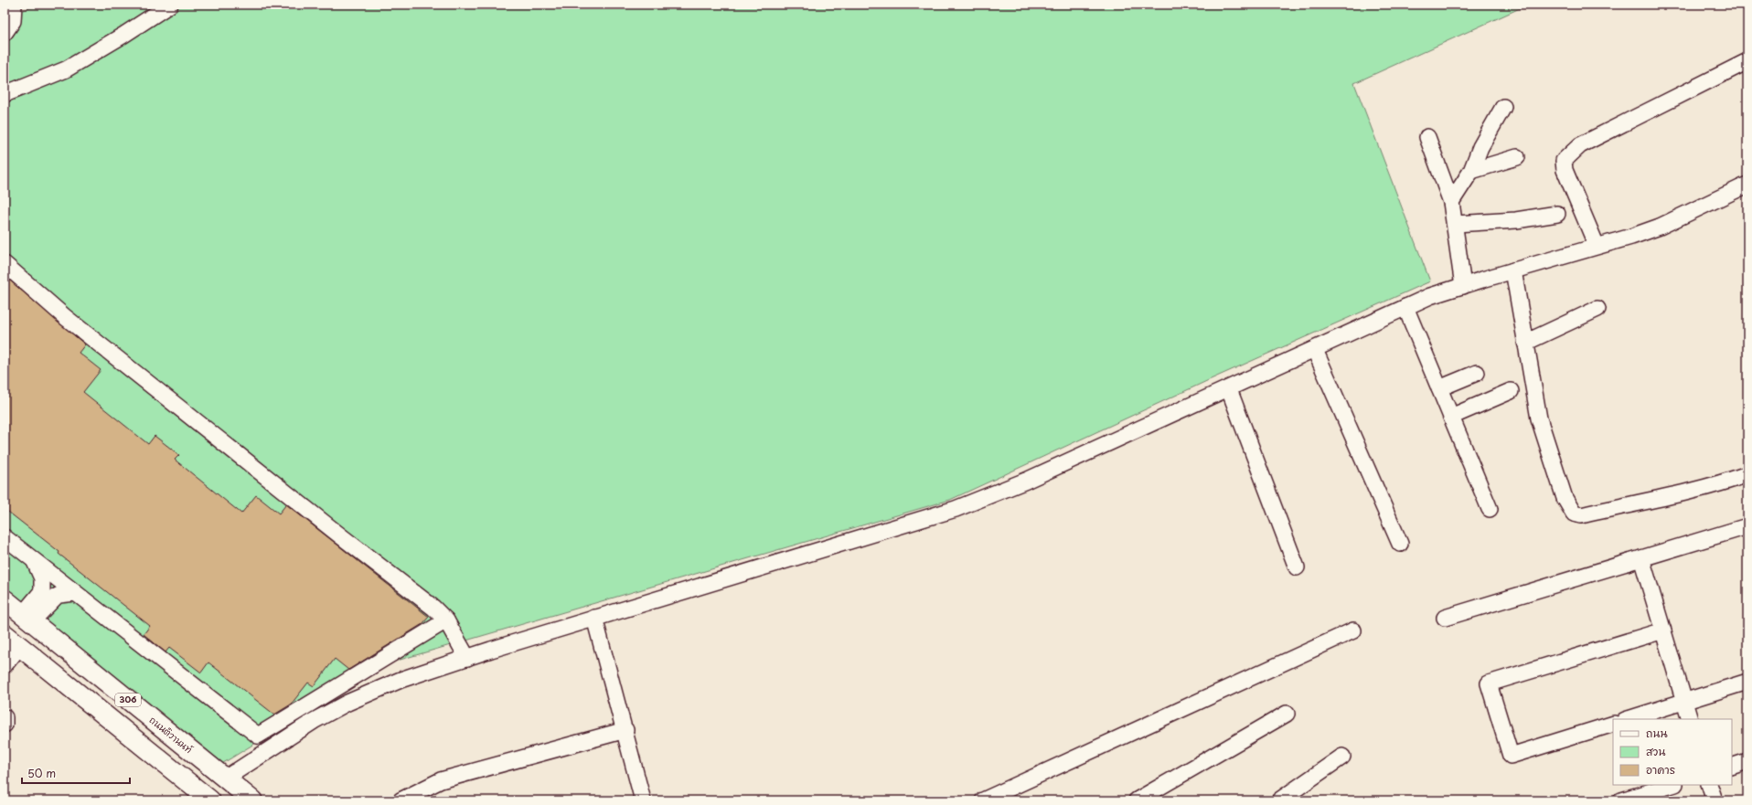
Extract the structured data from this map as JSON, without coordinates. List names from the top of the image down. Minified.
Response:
{"streets":{"main road":["306","ถนนติวานนท์"]},"legend":["ถนน","สวน","อาคาร"],"scale_bar":"50 m"}
